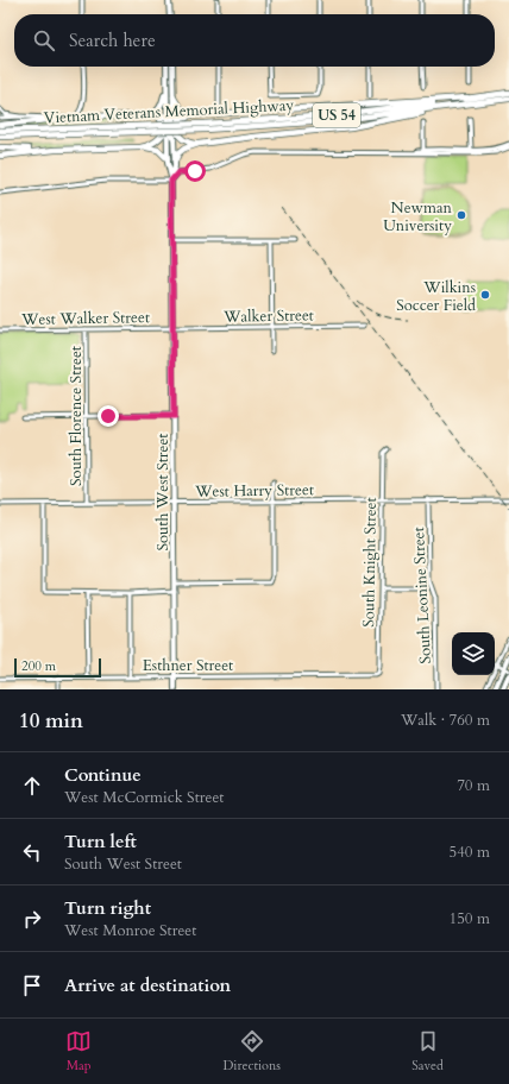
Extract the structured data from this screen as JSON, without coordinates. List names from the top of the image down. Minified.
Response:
{"streets":{"highway":["Vietnam Veterans Memorial Highway","US 54"],"main road":["South West Street"],"street":["Walker Street","West Walker Street","South Florence Street","West Harry Street","South Knight Street","South Leonine Street","Esthner Street"]},"crossings":[["Walker Street","West Walker Street"],["Walker Street","South West Street"],["West Walker Street","South Florence Street"],["West Walker Street","South West Street"],["South Florence Street","West Harry Street"],["West Harry Street","South West Street"],["West Harry Street","South Knight Street"],["West Harry Street","South Leonine Street"],["South West Street","Esthner Street"],["South Knight Street","Esthner Street"]],"places":["Newman University","Wilkins Soccer Field"],"scale_bar":"200 m","page":{"search":"Search here","scale":"200 m","heading":["10 min","Walk · 760 m"],"list":[["Continue","West McCormick Street","70 m"],["Turn left","South West Street","540 m"],["Turn right","West Monroe Street","150 m"],"Arrive at destination"],"nav":["Map","Directions","Saved"]}}
